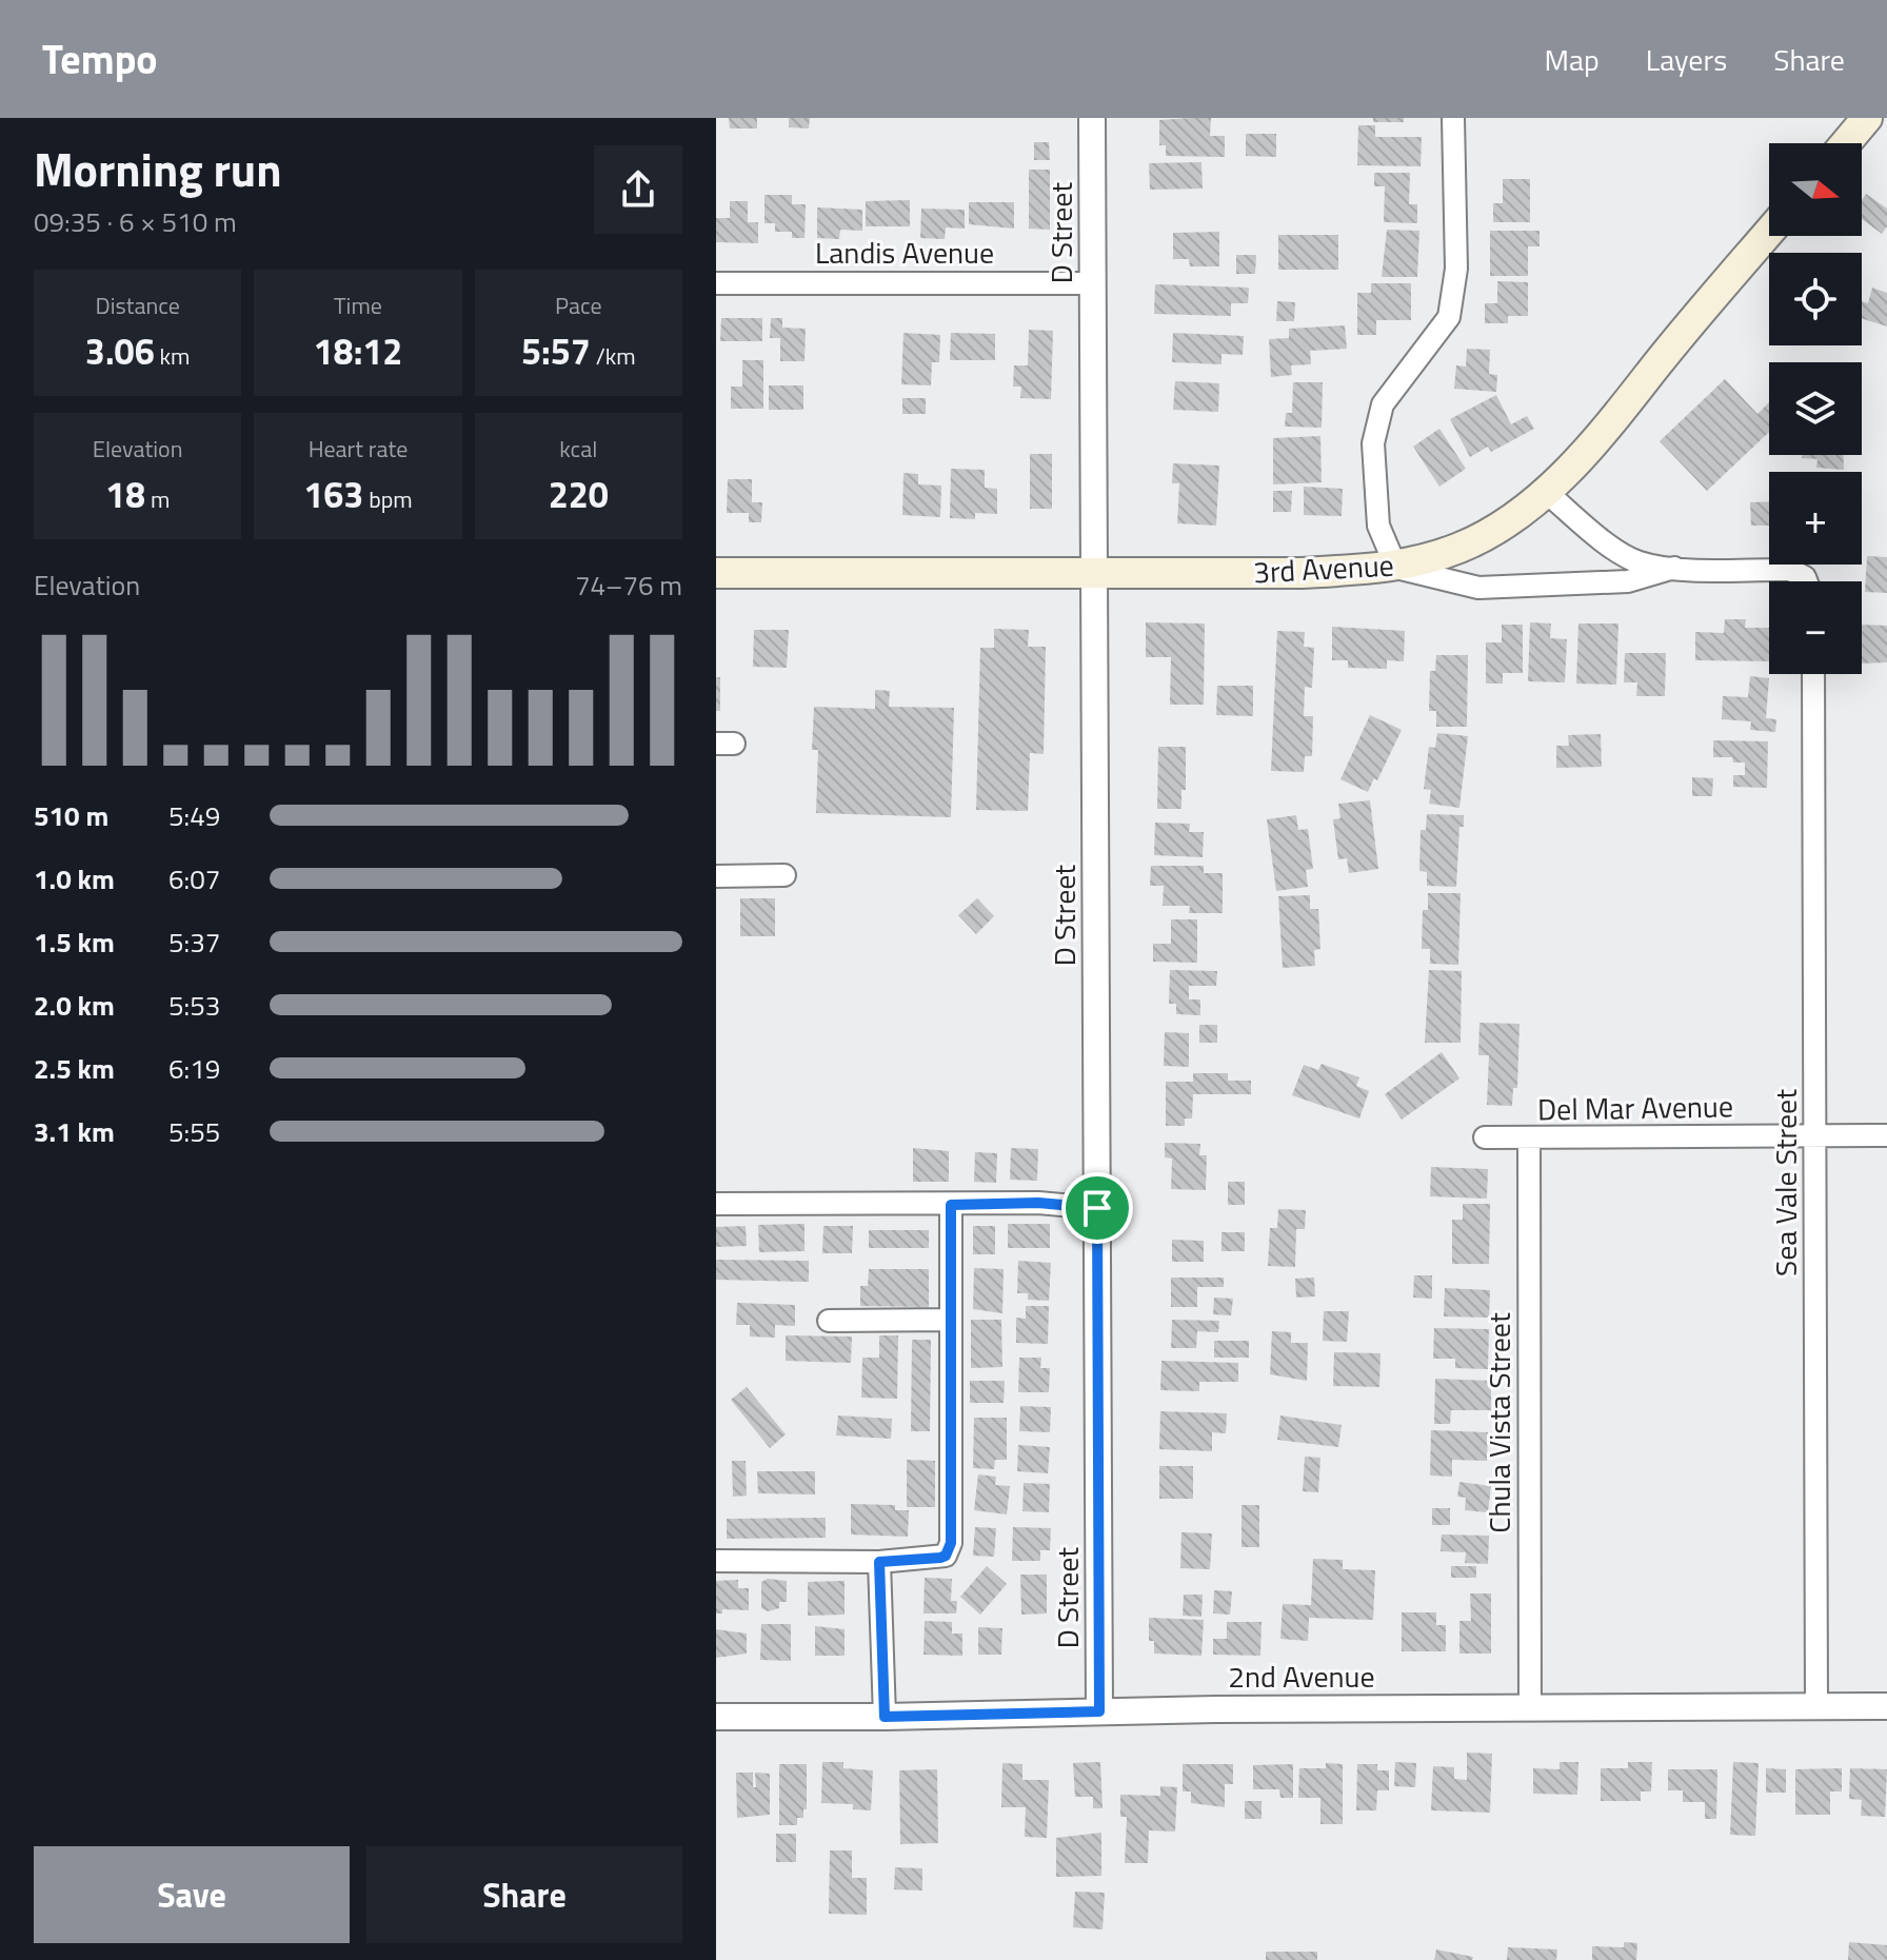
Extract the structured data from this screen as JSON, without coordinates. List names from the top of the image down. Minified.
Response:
{"streets":{"main road":["3rd Avenue"],"street":["D Street","Landis Avenue","Del Mar Avenue","Sea Vale Street","Chula Vista Street","2nd Avenue"]},"crossings":[["D Street","Landis Avenue"],["D Street","3rd Avenue"],["D Street","2nd Avenue"],["Del Mar Avenue","Sea Vale Street"],["Del Mar Avenue","Chula Vista Street"],["Sea Vale Street","2nd Avenue"],["Chula Vista Street","2nd Avenue"]],"north":"right","page":{"header":"Tempo","nav":["Map","Layers","Share"],"heading":["Morning run","09:35 · 6 × 510 m"],"map_buttons":["+","−"],"stats":[["Distance","3.06 km"],["Time","18:12"],["Pace","5:57 /km"],["Elevation","18 m"],["Heart rate","163 bpm"],["kcal","220"]],"chart":["Elevation","74–76 m"],"list":[{"name":"510 m","note":"5:49"},{"name":"1.0 km","note":"6:07"},{"name":"1.5 km","note":"5:37"},{"name":"2.0 km","note":"5:53"},{"name":"2.5 km","note":"6:19"},{"name":"3.1 km","note":"5:55"}],"buttons":["Save","Share"]}}
